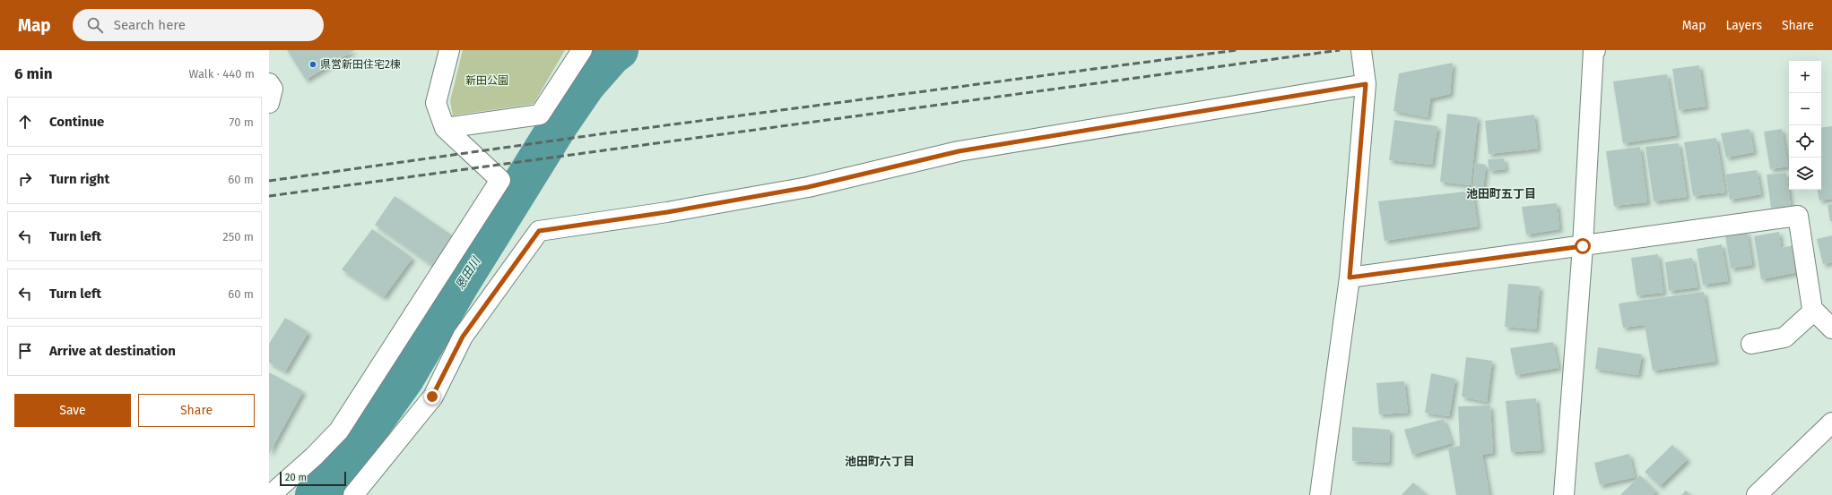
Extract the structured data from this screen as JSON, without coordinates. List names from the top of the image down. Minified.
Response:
{"districts":["池田町五丁目","池田町六丁目"],"water":["恩田川"],"parks":["新田公園"],"places":["県営新田住宅2棟"],"scale_bar":"20 m","page":{"header":"Map","search":"Search here","nav":["Map","Layers","Share"],"heading":["6 min","Walk · 440 m"],"map_buttons":["+","−"],"list":[["Continue","70 m"],["Turn right","60 m"],["Turn left","250 m"],["Turn left","60 m"],"Arrive at destination"],"buttons":["Save","Share"],"scale":"20 m"}}
